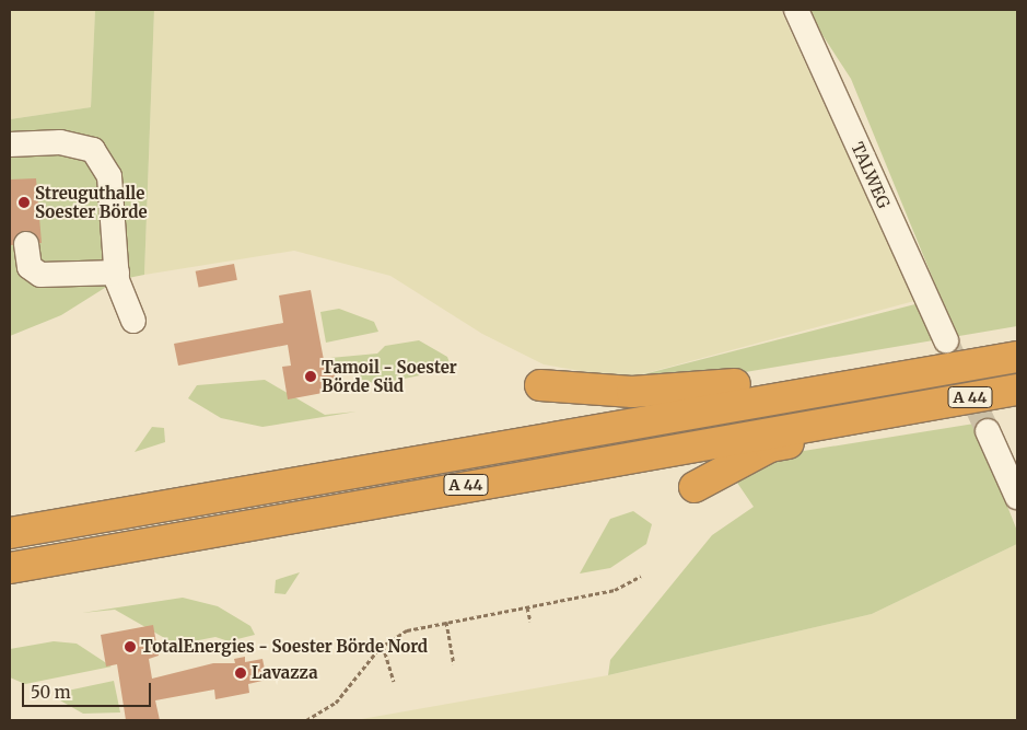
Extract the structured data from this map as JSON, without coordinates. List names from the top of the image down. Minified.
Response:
{"streets":{"highway":["A 44"],"street":["TALWEG"]},"places":["Streuguthalle Soester Börde","Tamoil - Soester Börde Süd","TotalEnergies - Soester Börde Nord","Lavazza"],"scale_bar":"50 m"}
